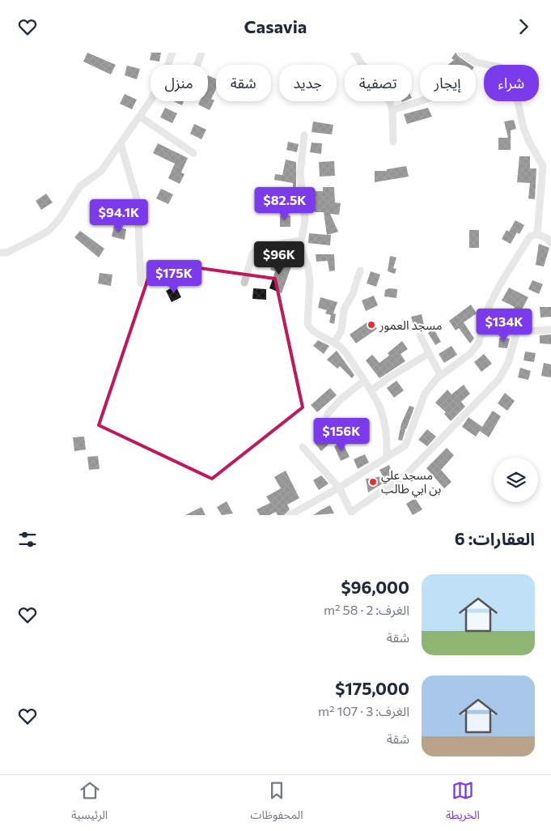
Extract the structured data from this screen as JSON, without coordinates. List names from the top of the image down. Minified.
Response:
{"places":["مسجد العمور","مسجد علي بن ابي طالب"],"page":{"header":"Casavia","chip":["شراء","إيجار","تصفية","جديد","شقة","منزل"],"price":["$82.5K","$94.1K","$96K","$175K","$134K","$156K"],"heading":"العقارات: 6","list":[{"name":"$96,000","note":"الغرف: 2 · 58 m² · شقة"},{"name":"$175,000","note":"الغرف: 3 · 107 m² · شقة"}],"tabs":["الخريطة","المحفوظات","الرئيسية"]}}
